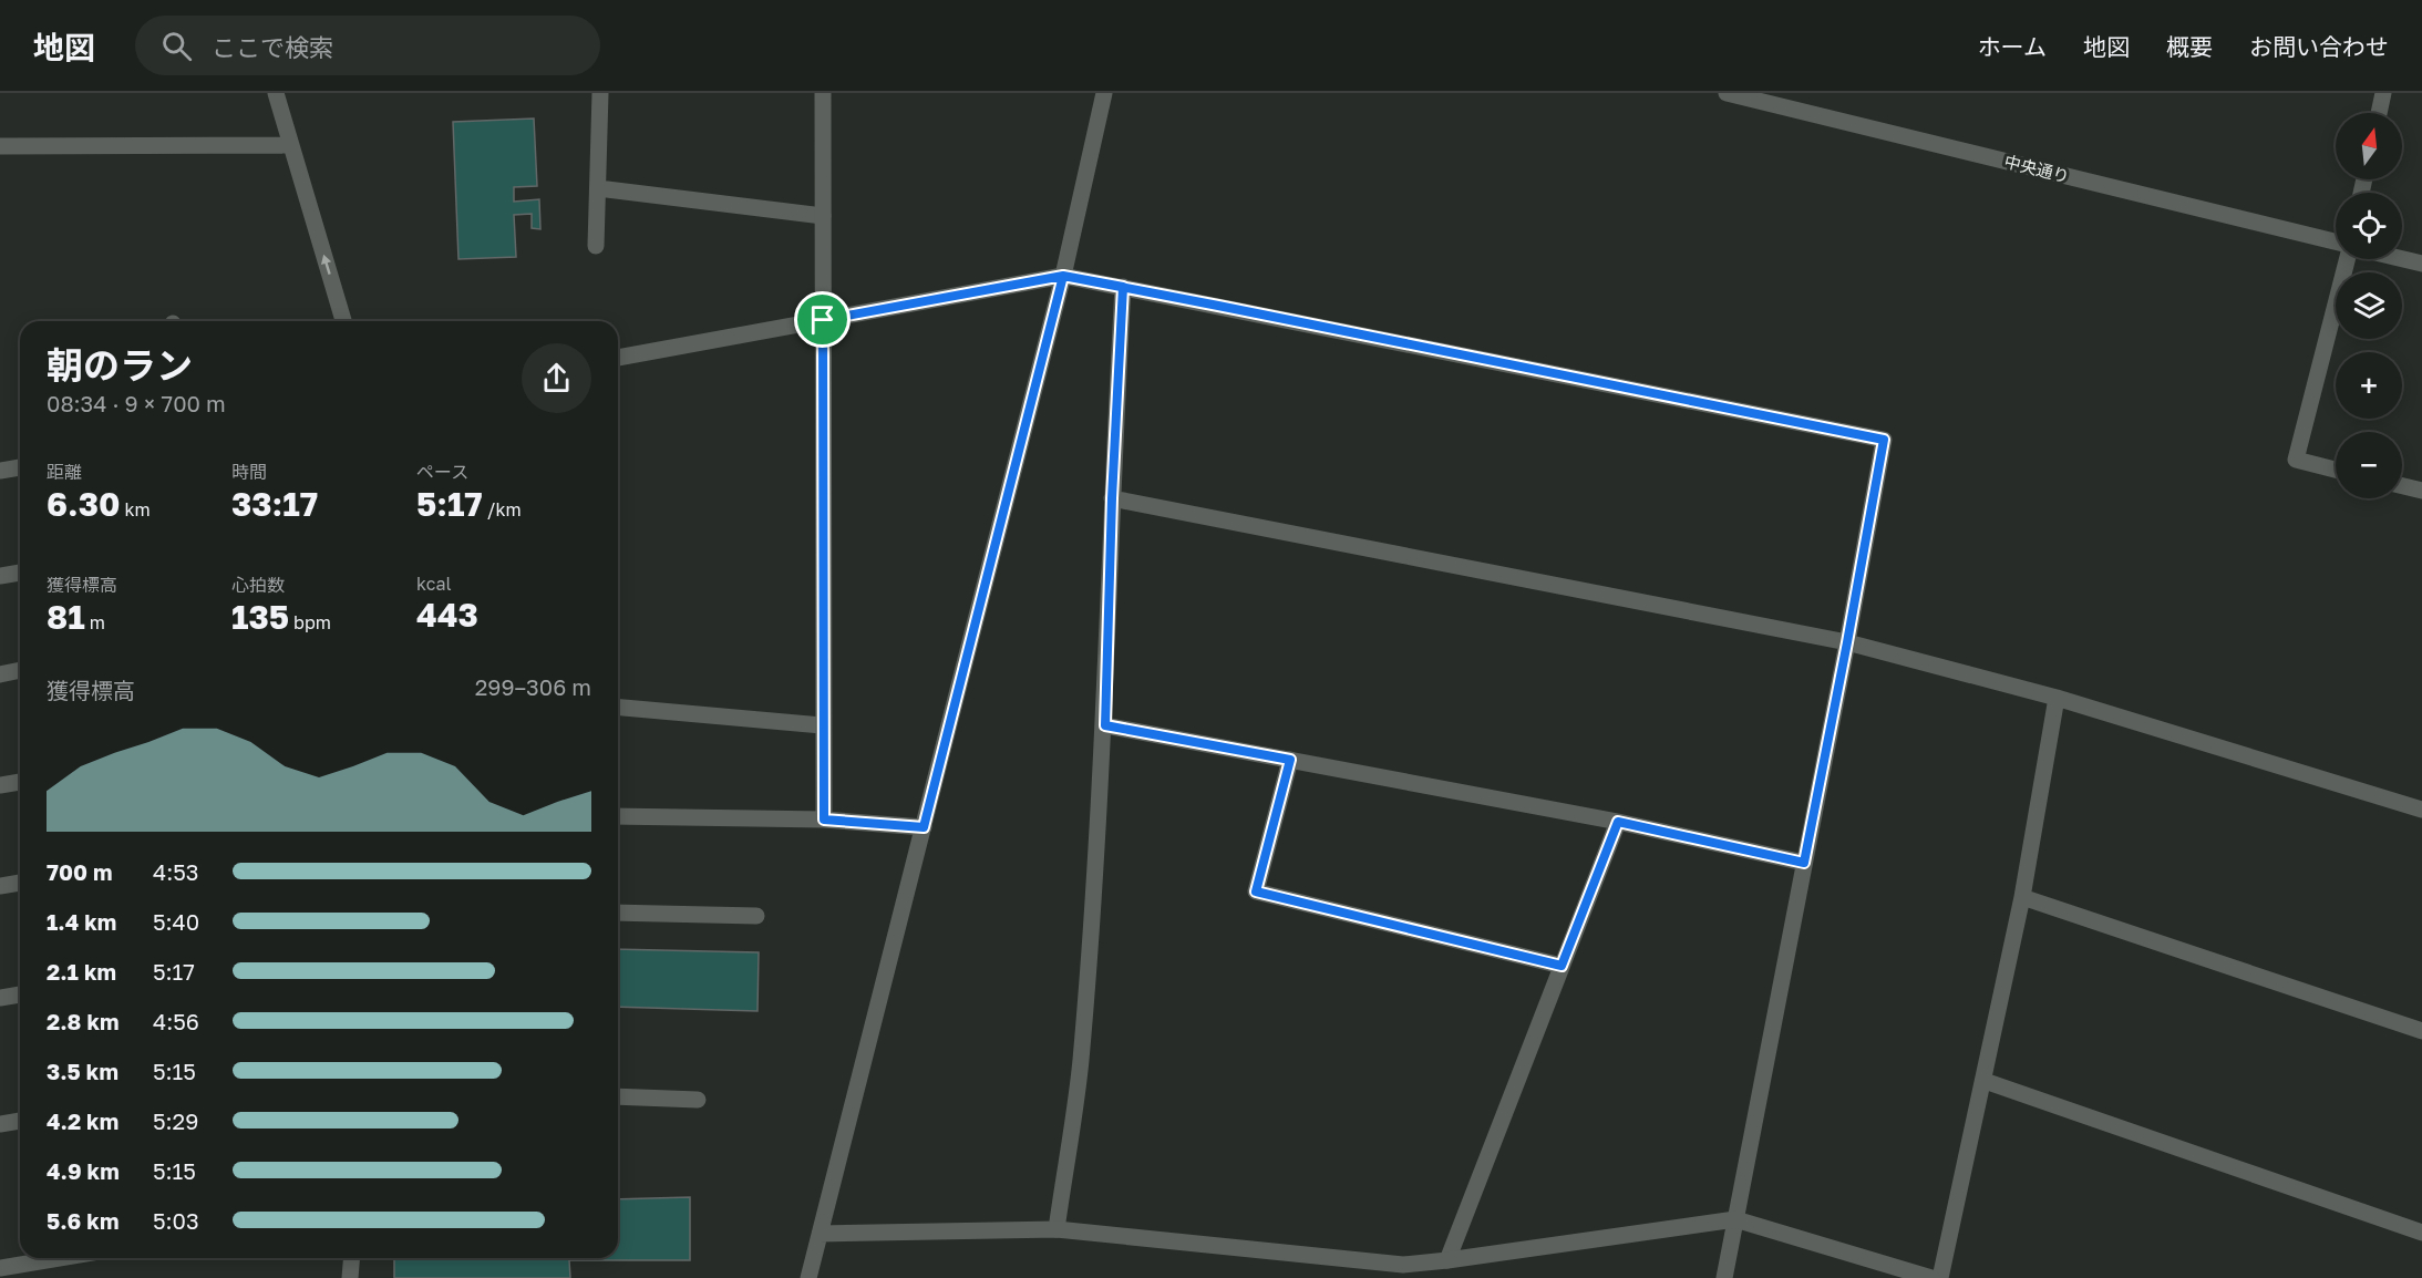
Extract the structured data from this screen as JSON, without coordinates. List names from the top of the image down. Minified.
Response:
{"streets":{"street":["中央通り"]},"north":"top","page":{"header":"地図","search":"ここで検索","nav":["ホーム","地図","概要","お問い合わせ"],"map_buttons":["+","−"],"heading":["朝のラン","08:34 · 9 × 700 m"],"stats":[["距離","6.30 km"],["時間","33:17"],["ペース","5:17 /km"],["獲得標高","81 m"],["心拍数","135 bpm"],["kcal","443"]],"chart":["獲得標高","299–306 m"],"list":[{"name":"700 m","note":"4:53"},{"name":"1.4 km","note":"5:40"},{"name":"2.1 km","note":"5:17"},{"name":"2.8 km","note":"4:56"},{"name":"3.5 km","note":"5:15"},{"name":"4.2 km","note":"5:29"},{"name":"4.9 km","note":"5:15"},{"name":"5.6 km","note":"5:03"}]}}
